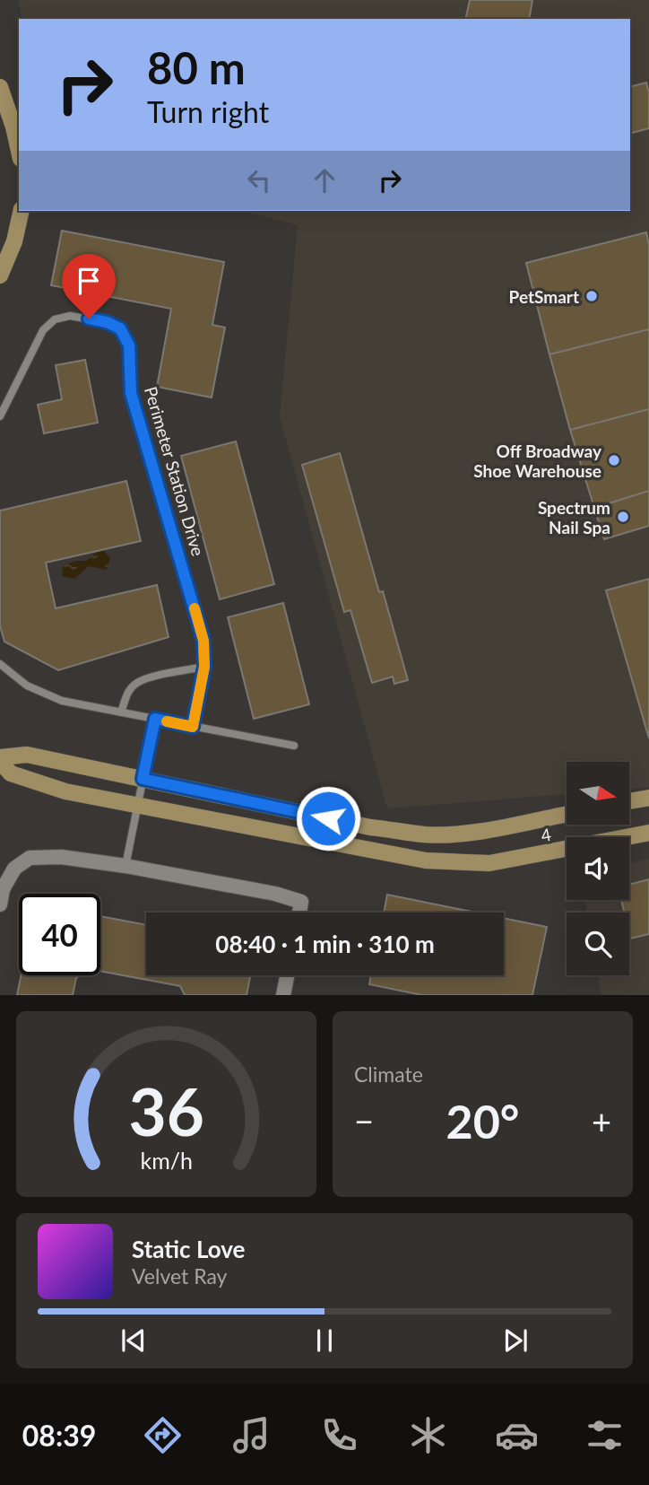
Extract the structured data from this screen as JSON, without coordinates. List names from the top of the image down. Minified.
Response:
{"streets":{"street":["4"],"lane":["Perimeter Station Drive"]},"places":["PetSmart","Off Broadway Shoe Warehouse","Spectrum Nail Spa"],"north":"right","page":{"turn":["80 m","Turn right"],"limit":"40","trip":"08:40 · 1 min · 310 m","tile":"Climate","heat":["−","20°","+"],"song":["Static Love","Velvet Ray"],"tabs":"08:39","gauge":["36","km/h"]}}
